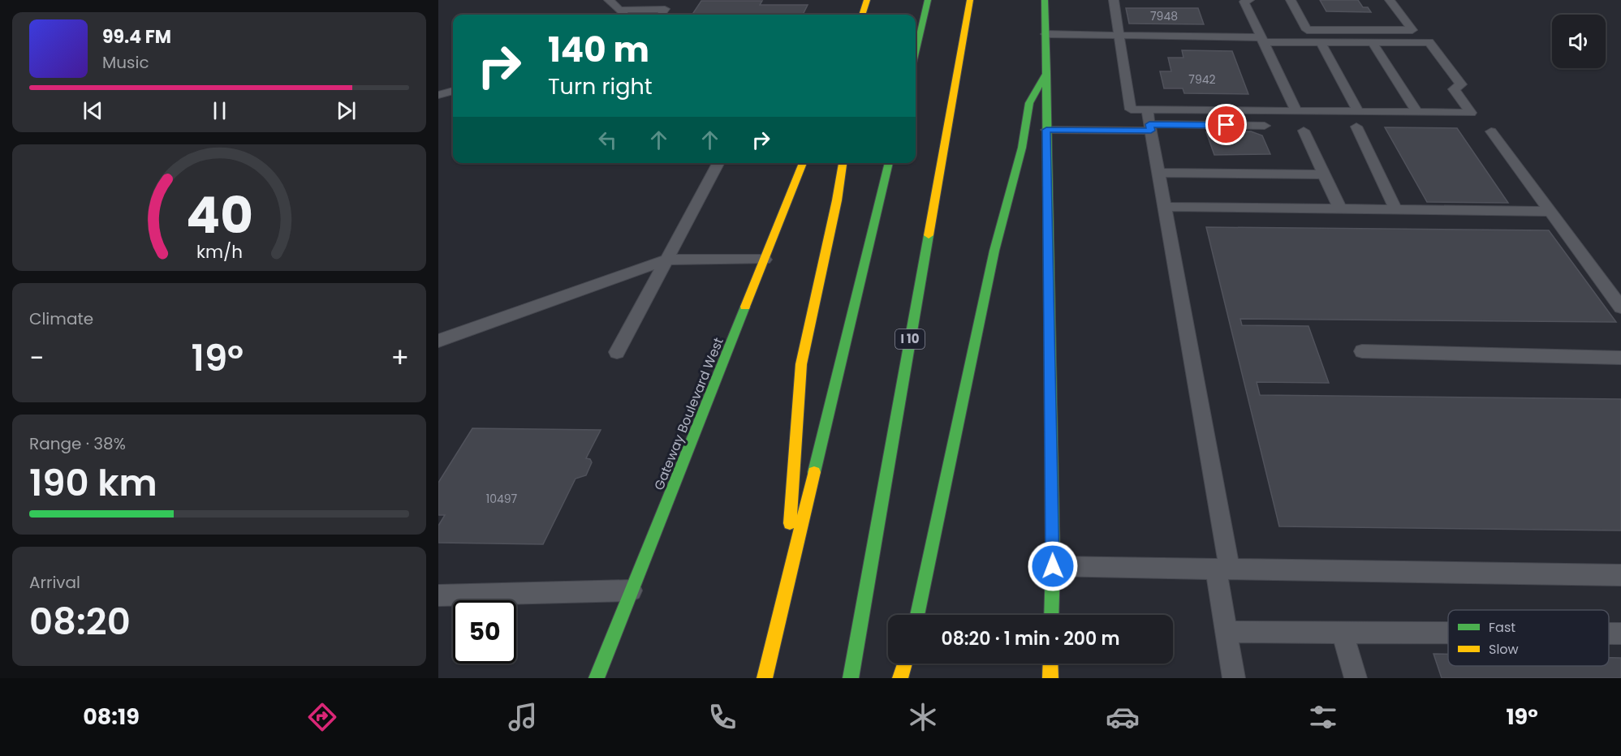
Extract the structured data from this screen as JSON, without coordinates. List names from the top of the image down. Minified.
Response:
{"streets":{"main road":["I 10","Gateway Boulevard West"]},"house_numbers":["7948","7942","10497"],"legend":["Fast","Slow"],"page":{"turn":["140 m","Turn right"],"song":["99.4 FM","Music"],"tile":["Climate",["Range · 38%","190 km"],["Arrival","08:20"]],"heat":["−","19°","+"],"limit":"50","trip":"08:20 · 1 min · 200 m","tabs":["08:19","19°"],"gauge":["40","km/h"]}}
